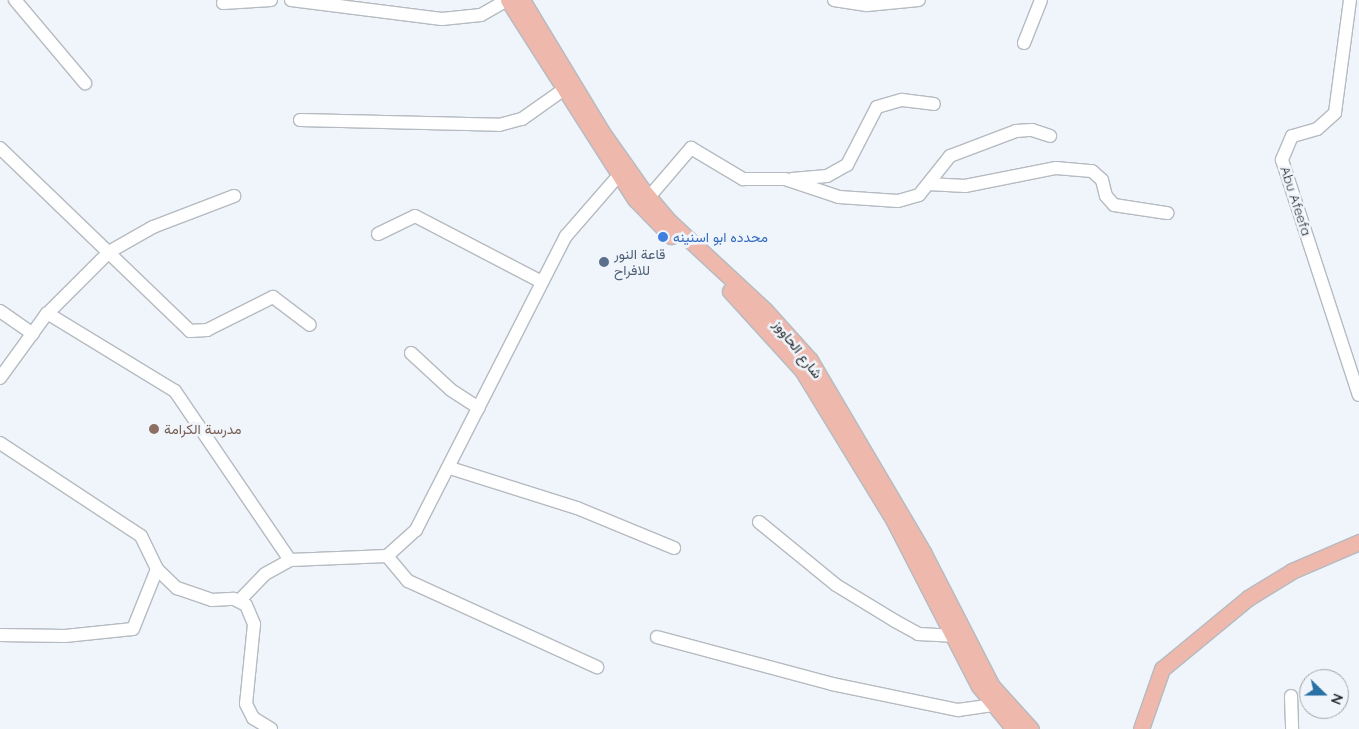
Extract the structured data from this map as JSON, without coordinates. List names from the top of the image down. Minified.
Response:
{"streets":{"main road":["شارع الحاووز"],"street":["Abu Afeefa"]},"places":["محدده ابو اسنينه","قاعة النور للافراح","مدرسة الكرامة"],"north":"right"}
